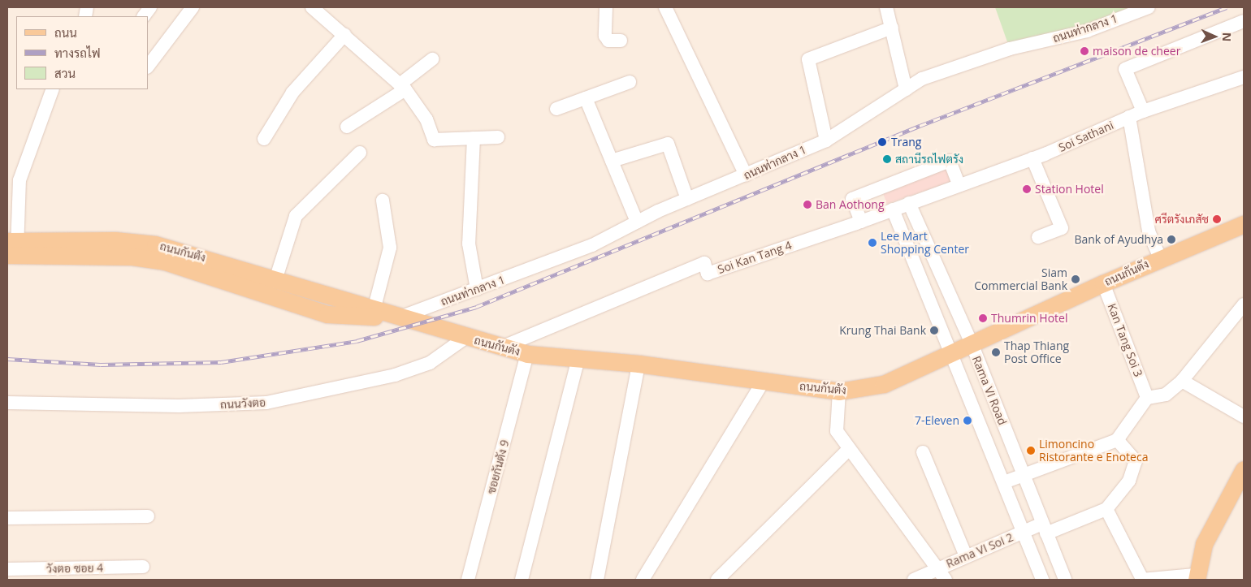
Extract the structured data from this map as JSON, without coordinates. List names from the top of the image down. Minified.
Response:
{"streets":{"main road":["ถนนกันตัง"],"street":["ถนนท่ากลาง 1","Soi Sathani","Soi Kan Tang 4","Kan Tang Soi 3","Rama VI Road","ถนนวังตอ","ซอยกันตัง 9","Rama VI Soi 2","วังตอ ซอย 4"]},"crossings":[["ถนนท่ากลาง 1","ถนนกันตัง"],["Soi Sathani","Soi Kan Tang 4"],["ถนนกันตัง","Soi Kan Tang 4"],["ถนนกันตัง","Kan Tang Soi 3"],["ถนนกันตัง","Rama VI Road"],["ถนนกันตัง","ถนนวังตอ"],["ถนนกันตัง","ซอยกันตัง 9"],["Soi Kan Tang 4","Rama VI Road"],["Rama VI Road","Rama VI Soi 2"]],"places":["maison de cheer","Trang","สถานีรถไฟตรัง","Station Hotel","Ban Aothong","ศรีตรังเภสัช","Bank of Ayudhya","Lee Mart Shopping Center","Siam Commercial Bank","Thumrin Hotel","Krung Thai Bank","Thap Thiang Post Office","7-Eleven","Limoncino Ristorante e Enoteca"],"legend":["ถนน","ทางรถไฟ","สวน"],"north":"right"}
